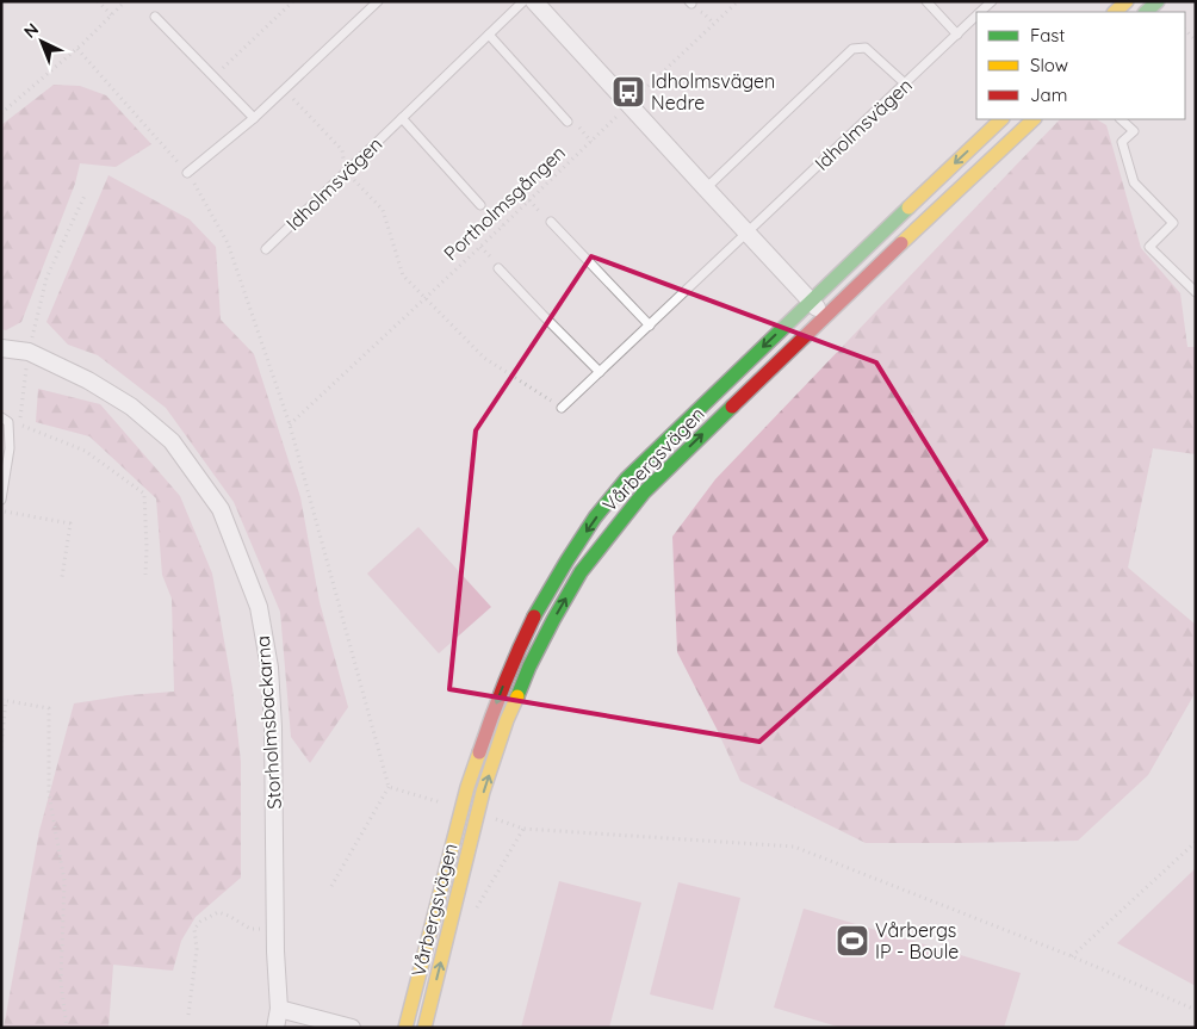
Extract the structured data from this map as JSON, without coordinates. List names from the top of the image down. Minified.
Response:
{"streets":{"street":["Vårbergsvägen","Storholmsbackarna"],"lane":["Idholmsvägen"],"path":["Portholmsgången"]},"places":{"bus stop":["Idholmsvägen Nedre"],"sports":["Vårbergs IP - Boule"]},"legend":["Fast","Slow","Jam"],"north":"top left"}
